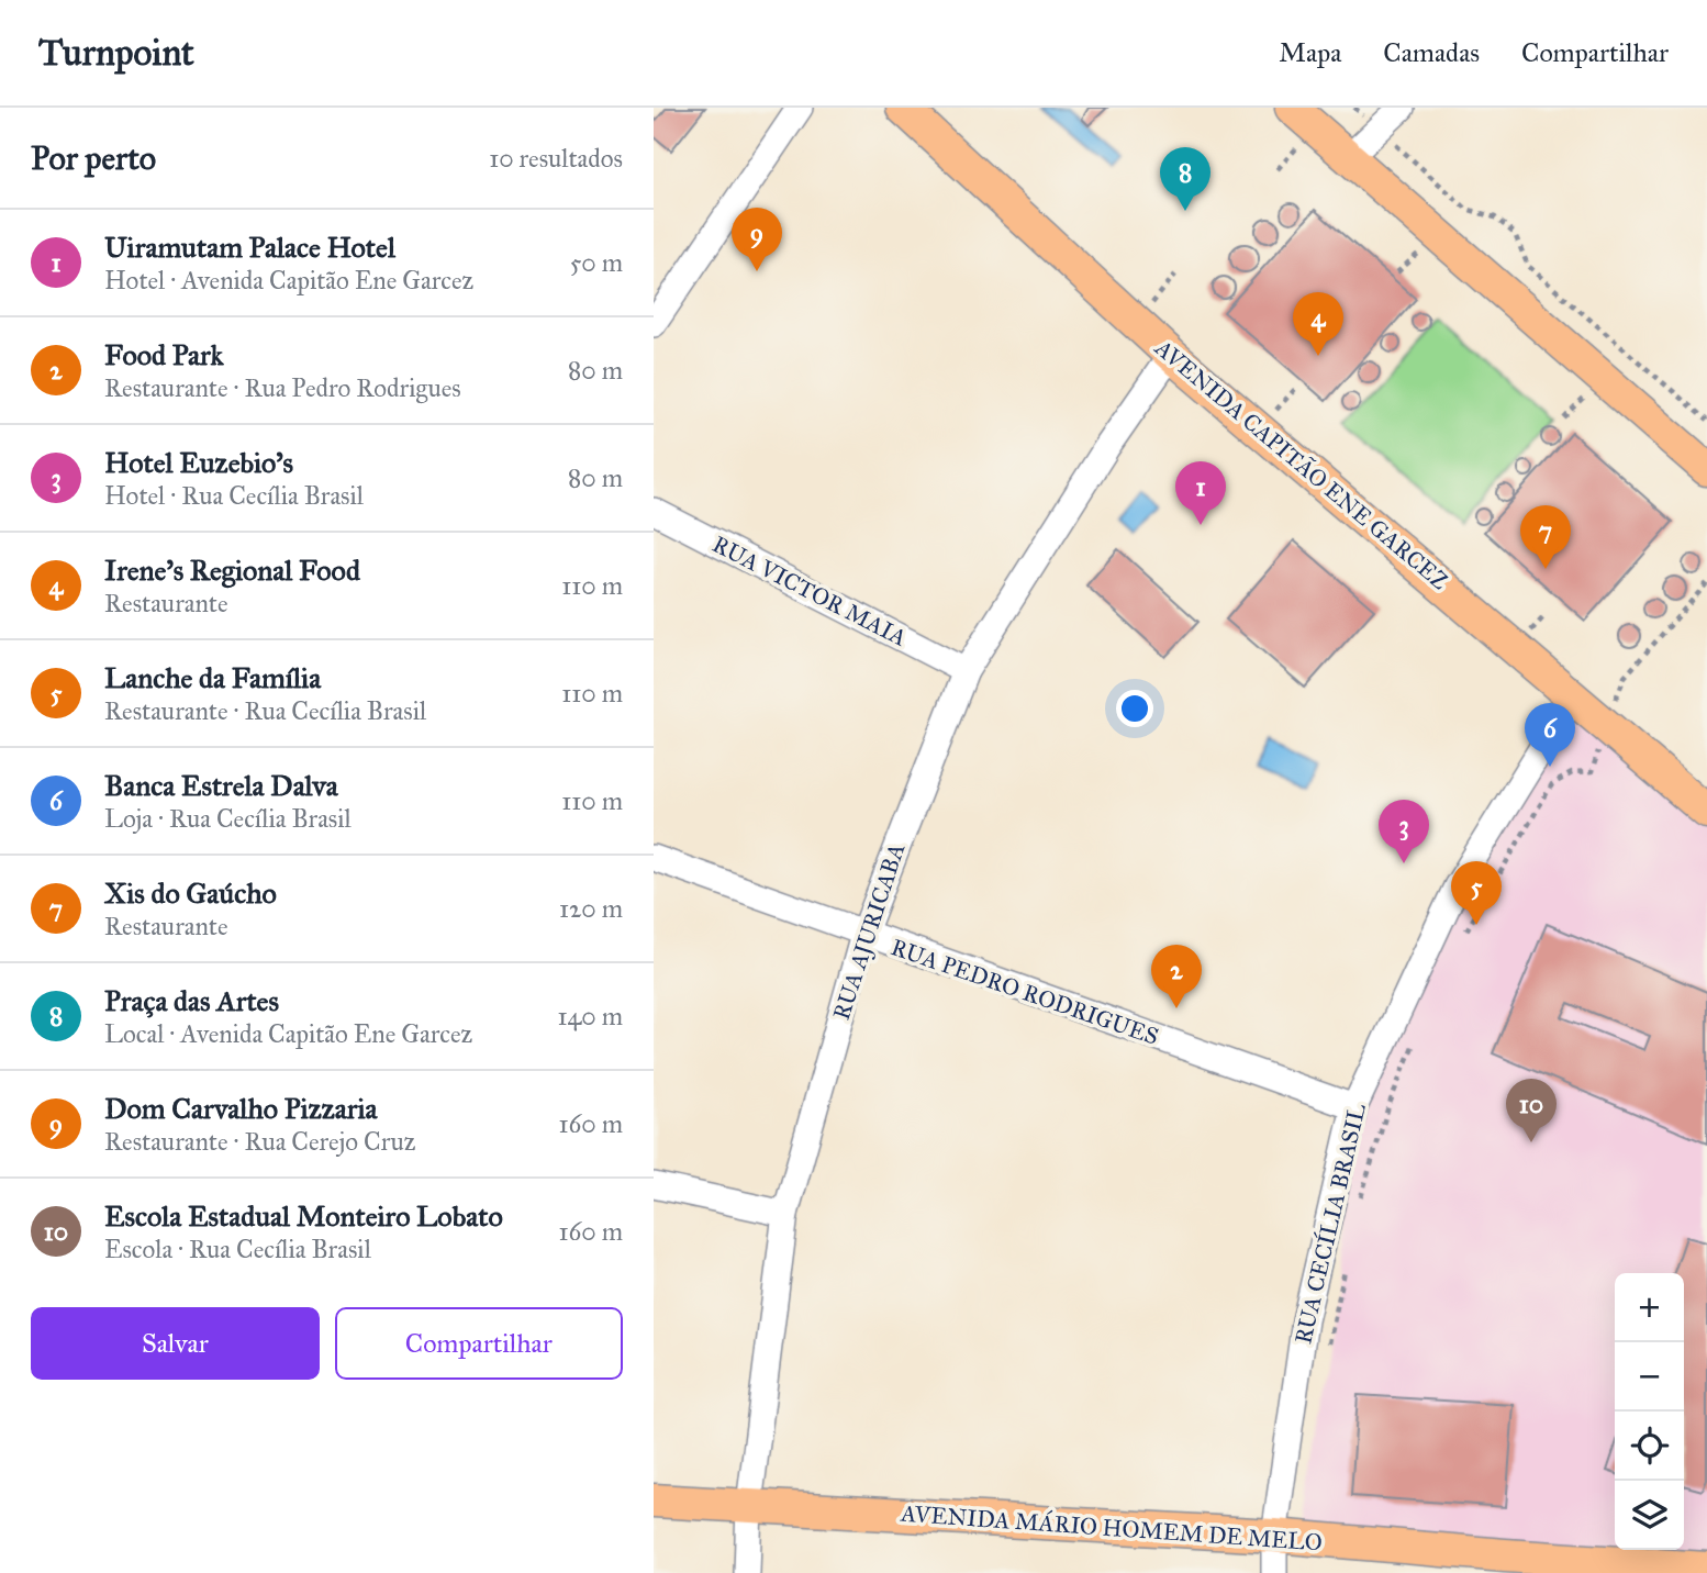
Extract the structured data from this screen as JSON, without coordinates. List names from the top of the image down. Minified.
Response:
{"streets":{"main road":["AVENIDA CAPITÃO ENE GARCEZ","AVENIDA MÁRIO HOMEM DE MELO"],"street":["RUA VICTOR MAIA","RUA AJURICABA","RUA PEDRO RODRIGUES","RUA CECÍLIA BRASIL"]},"crossings":[["AVENIDA CAPITÃO ENE GARCEZ","RUA AJURICABA"],["AVENIDA CAPITÃO ENE GARCEZ","RUA CECÍLIA BRASIL"],["RUA VICTOR MAIA","RUA AJURICABA"],["RUA AJURICABA","RUA PEDRO RODRIGUES"],["RUA AJURICABA","AVENIDA MÁRIO HOMEM DE MELO"],["RUA PEDRO RODRIGUES","RUA CECÍLIA BRASIL"],["RUA CECÍLIA BRASIL","AVENIDA MÁRIO HOMEM DE MELO"]],"page":{"header":"Turnpoint","nav":["Mapa","Camadas","Compartilhar"],"heading":["Por perto","10 resultados"],"pins":["8","9","4","1","7","6","3","5","2","10"],"list":[{"mark":"1","name":"Uiramutam Palace Hotel","note":"Hotel · Avenida Capitão Ene Garcez","value":"50 m"},{"mark":"2","name":"Food Park","note":"Restaurante · Rua Pedro Rodrigues","value":"80 m"},{"mark":"3","name":"Hotel Euzebio's","note":"Hotel · Rua Cecília Brasil","value":"80 m"},{"mark":"4","name":"Irene's Regional Food","note":"Restaurante","value":"110 m"},{"mark":"5","name":"Lanche da Família","note":"Restaurante · Rua Cecília Brasil","value":"110 m"},{"mark":"6","name":"Banca Estrela Dalva","note":"Loja · Rua Cecília Brasil","value":"110 m"},{"mark":"7","name":"Xis do Gaúcho","note":"Restaurante","value":"120 m"},{"mark":"8","name":"Praça das Artes","note":"Local · Avenida Capitão Ene Garcez","value":"140 m"},{"mark":"9","name":"Dom Carvalho Pizzaria","note":"Restaurante · Rua Cerejo Cruz","value":"160 m"},{"mark":"10","name":"Escola Estadual Monteiro Lobato","note":"Escola · Rua Cecília Brasil","value":"160 m"}],"map_buttons":["+","−"],"buttons":["Salvar","Compartilhar"]}}
